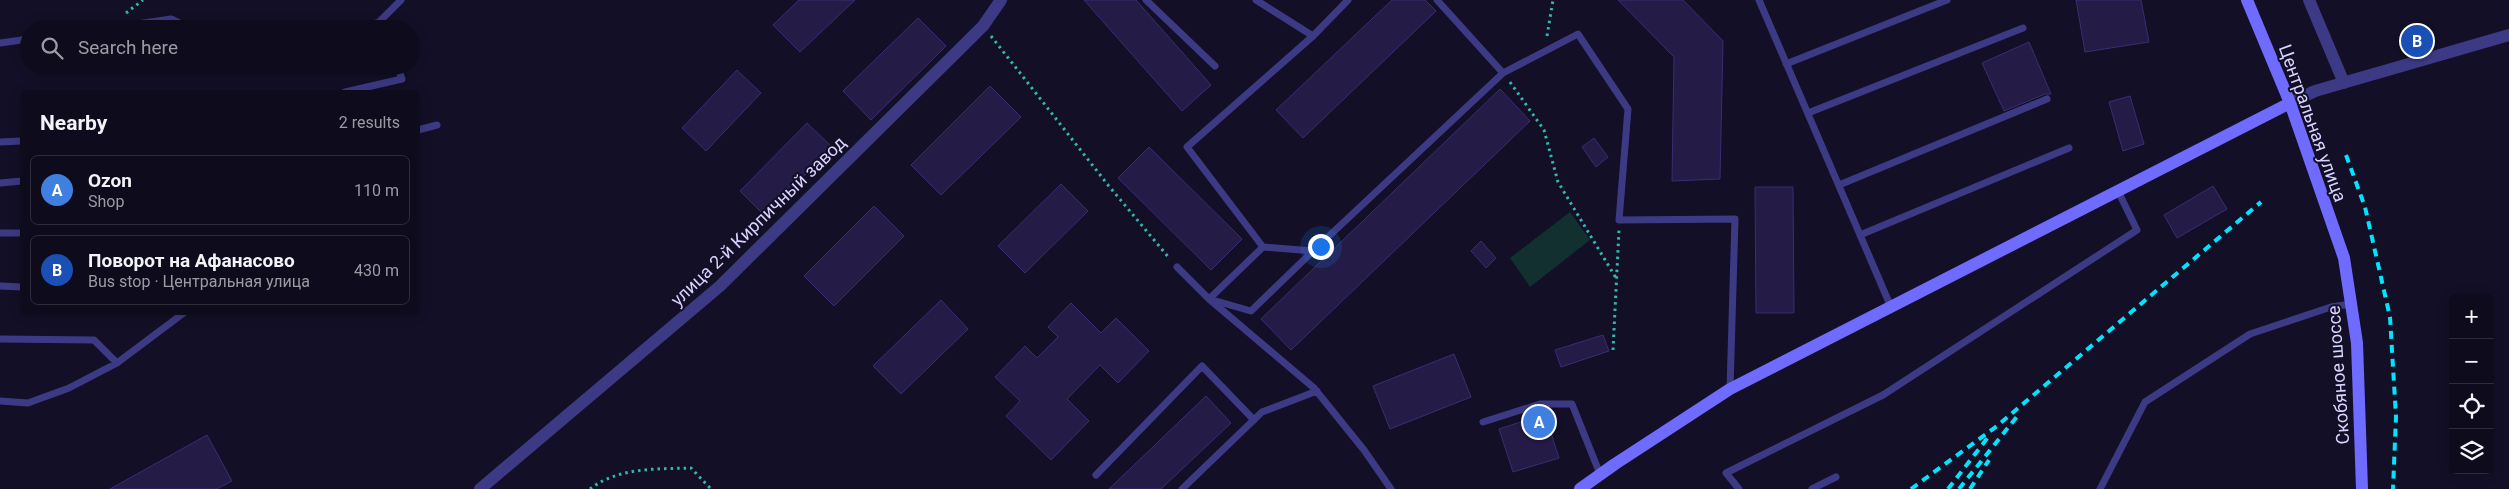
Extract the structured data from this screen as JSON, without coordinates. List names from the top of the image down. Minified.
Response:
{"streets":{"street":["Центральная улица","улица 2-й Кирпичный завод","Скобяное шоссе"]},"crossings":[["Центральная улица","Скобяное шоссе"]],"page":{"search":"Search here","pins":["B","A"],"heading":["Nearby","2 results"],"list":[{"mark":"A","name":"Ozon","note":"Shop","value":"110 m"},{"mark":"B","name":"Поворот на Афанасово","note":"Bus stop · Центральная улица","value":"430 m"}],"map_buttons":["+","−"]}}
